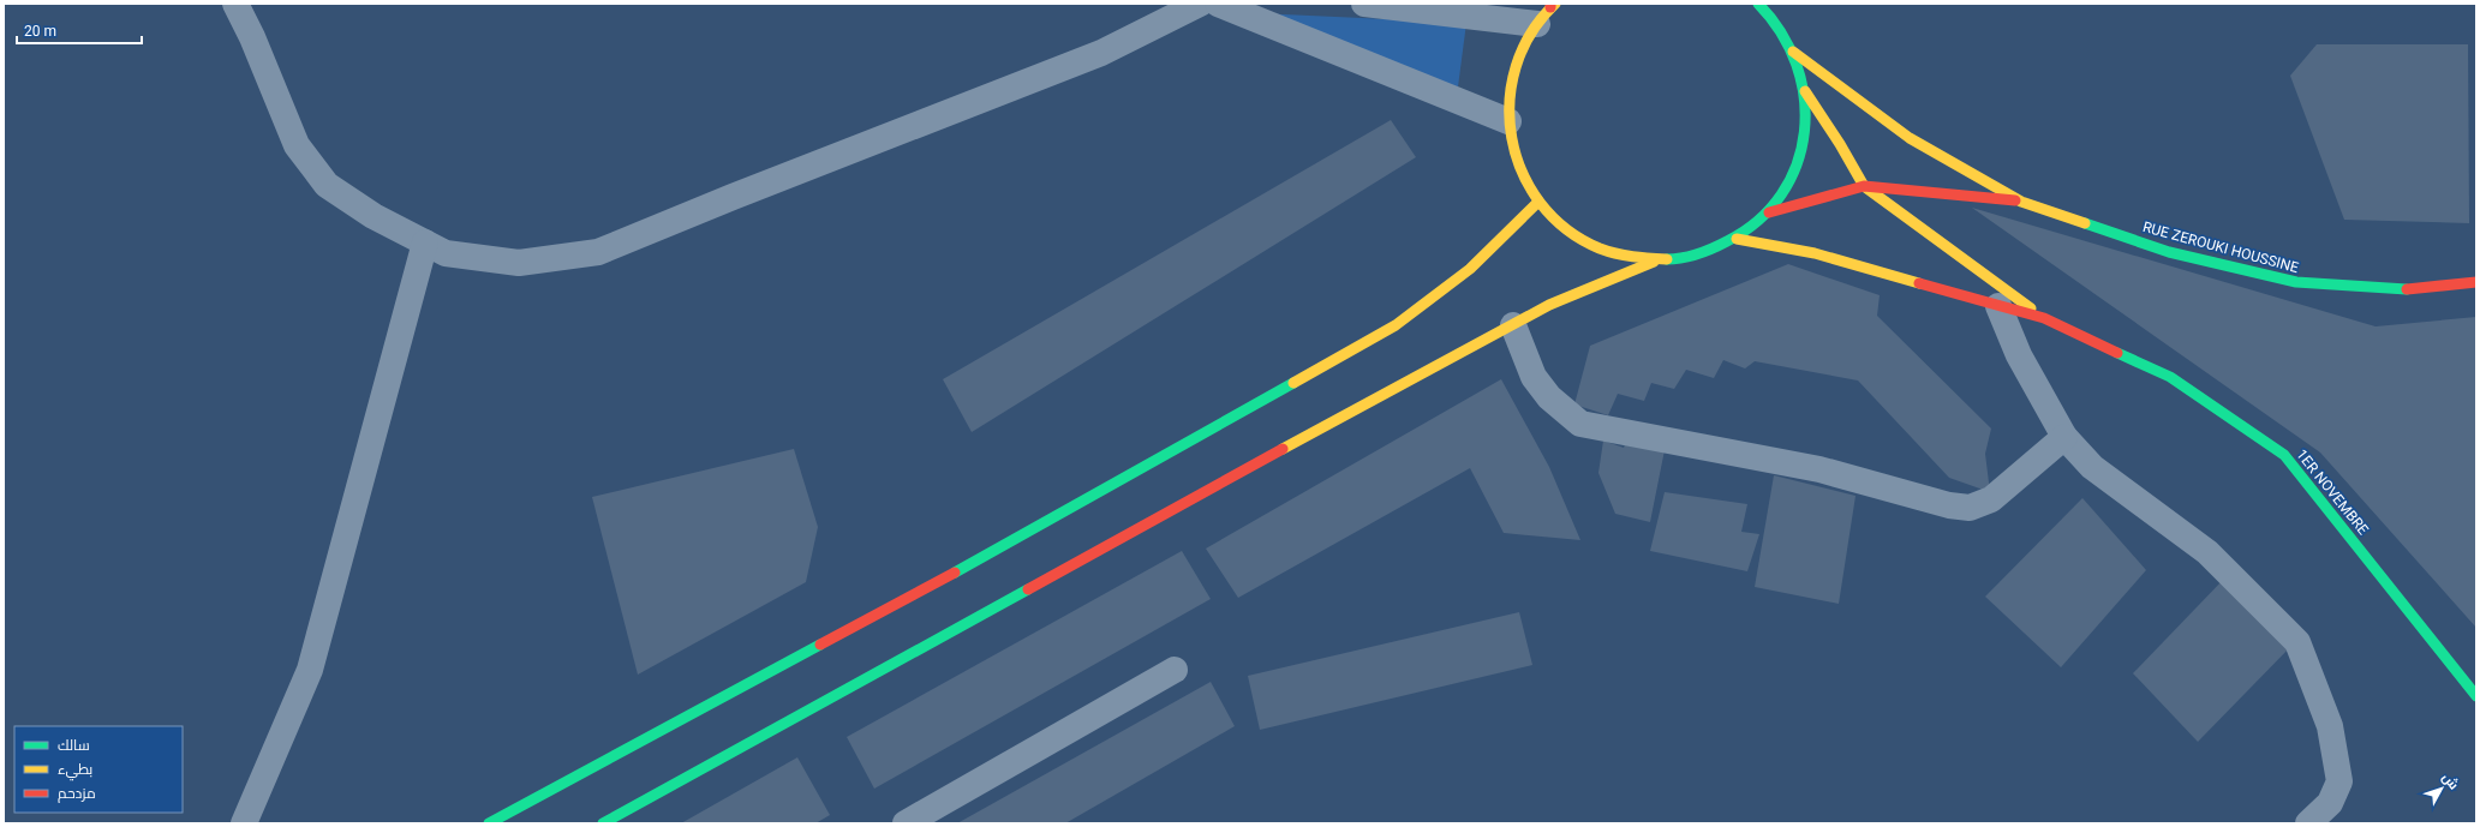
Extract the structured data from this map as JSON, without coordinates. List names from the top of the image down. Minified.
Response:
{"streets":{"main road":["RUE ZEROUKI HOUSSINE","1ER NOVEMBRE"]},"legend":["سالك","بطيء","مزدحم"],"scale_bar":"20 m","north":"top right"}
